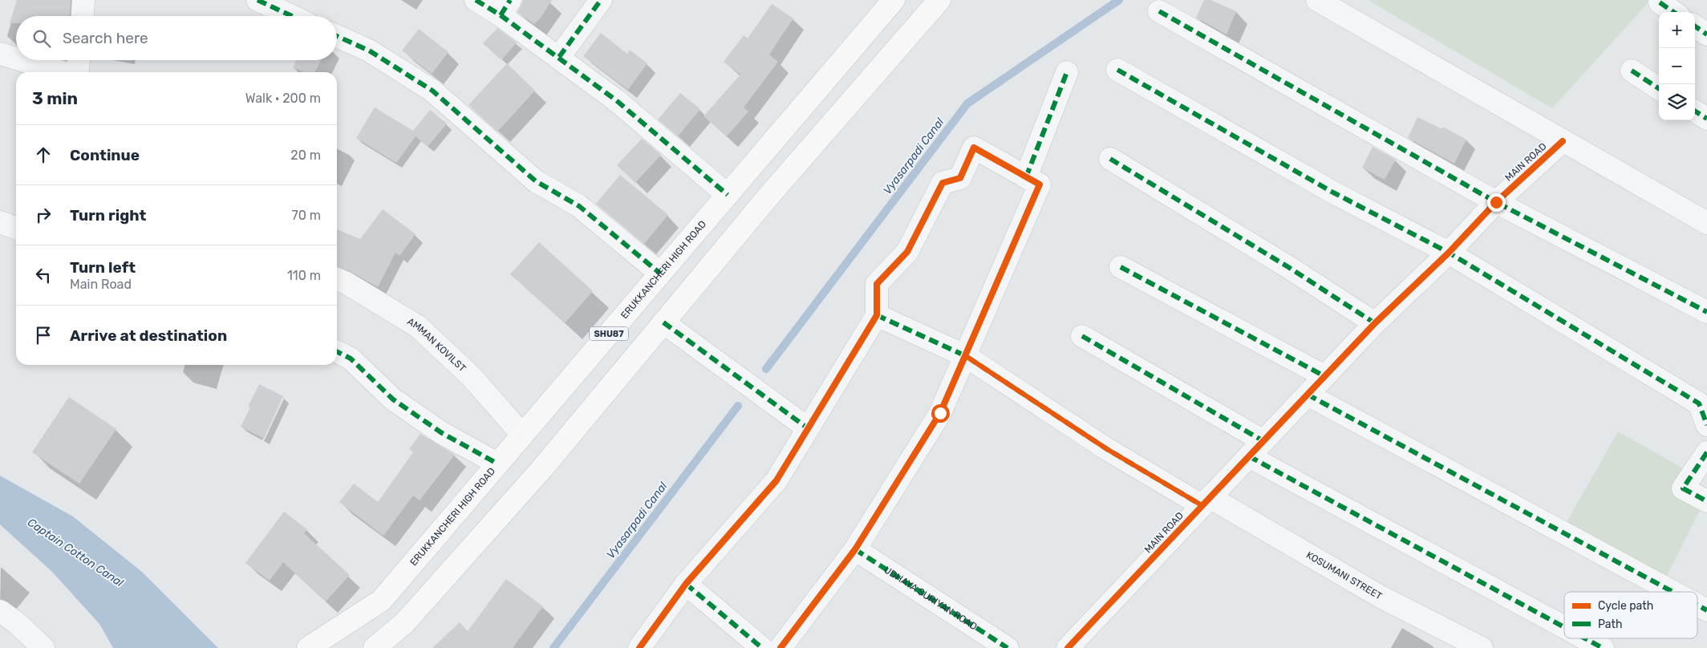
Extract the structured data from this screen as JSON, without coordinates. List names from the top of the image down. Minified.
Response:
{"streets":{"main road":["ERUKKANCHERI HIGH ROAD","SHU87"],"street":["MAIN ROAD","AMMAN KOVILST","KOSUMANI STREET","UDHAYA SURIYAN ROAD"]},"crossings":[["MAIN ROAD","KOSUMANI STREET"],["ERUKKANCHERI HIGH ROAD","AMMAN KOVILST"]],"water":["Vyasarpadi Canal","Captain Cotton Canal"],"legend":["Cycle path","Path"],"page":{"map_buttons":["+","−"],"search":"Search here","heading":["3 min","Walk · 200 m"],"list":[["Continue","20 m"],["Turn right","70 m"],["Turn left","Main Road","110 m"],"Arrive at destination"]}}
